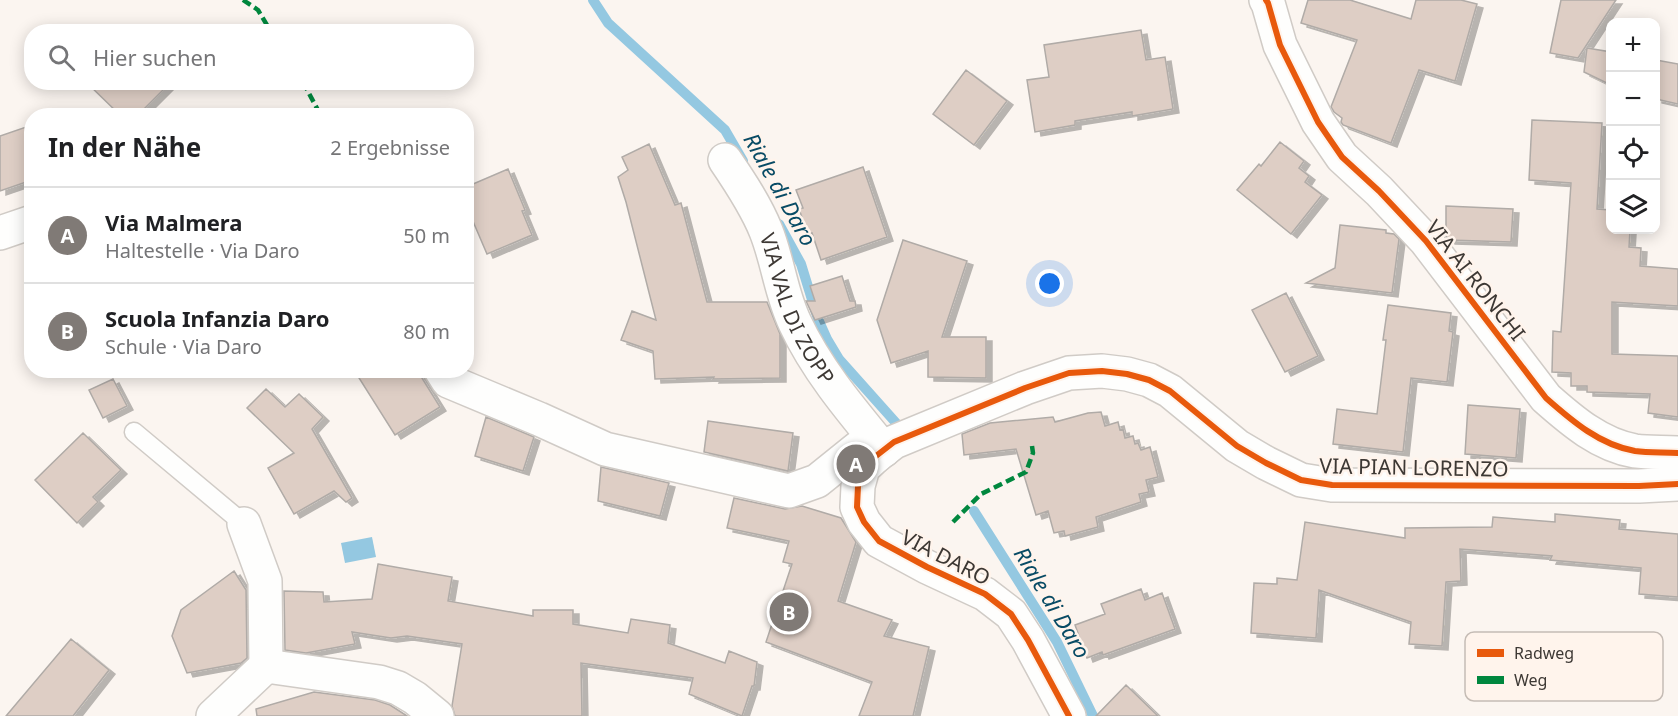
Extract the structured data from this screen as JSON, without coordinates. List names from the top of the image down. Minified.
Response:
{"streets":{"street":["VIA AI RONCHI","VIA VAL DI ZOPP","VIA PIAN LORENZO","VIA DARO"]},"crossings":[["VIA VAL DI ZOPP","VIA PIAN LORENZO"],["VIA VAL DI ZOPP","VIA DARO"],["VIA PIAN LORENZO","VIA DARO"]],"water":["Riale di Daro"],"legend":["Radweg","Weg"],"page":{"map_buttons":["+","−"],"search":"Hier suchen","heading":["In der Nähe","2 Ergebnisse"],"list":[{"mark":"A","name":"Via Malmera","note":"Haltestelle · Via Daro","value":"50 m"},{"mark":"B","name":"Scuola Infanzia Daro","note":"Schule · Via Daro","value":"80 m"}],"pins":["A","B"]}}
